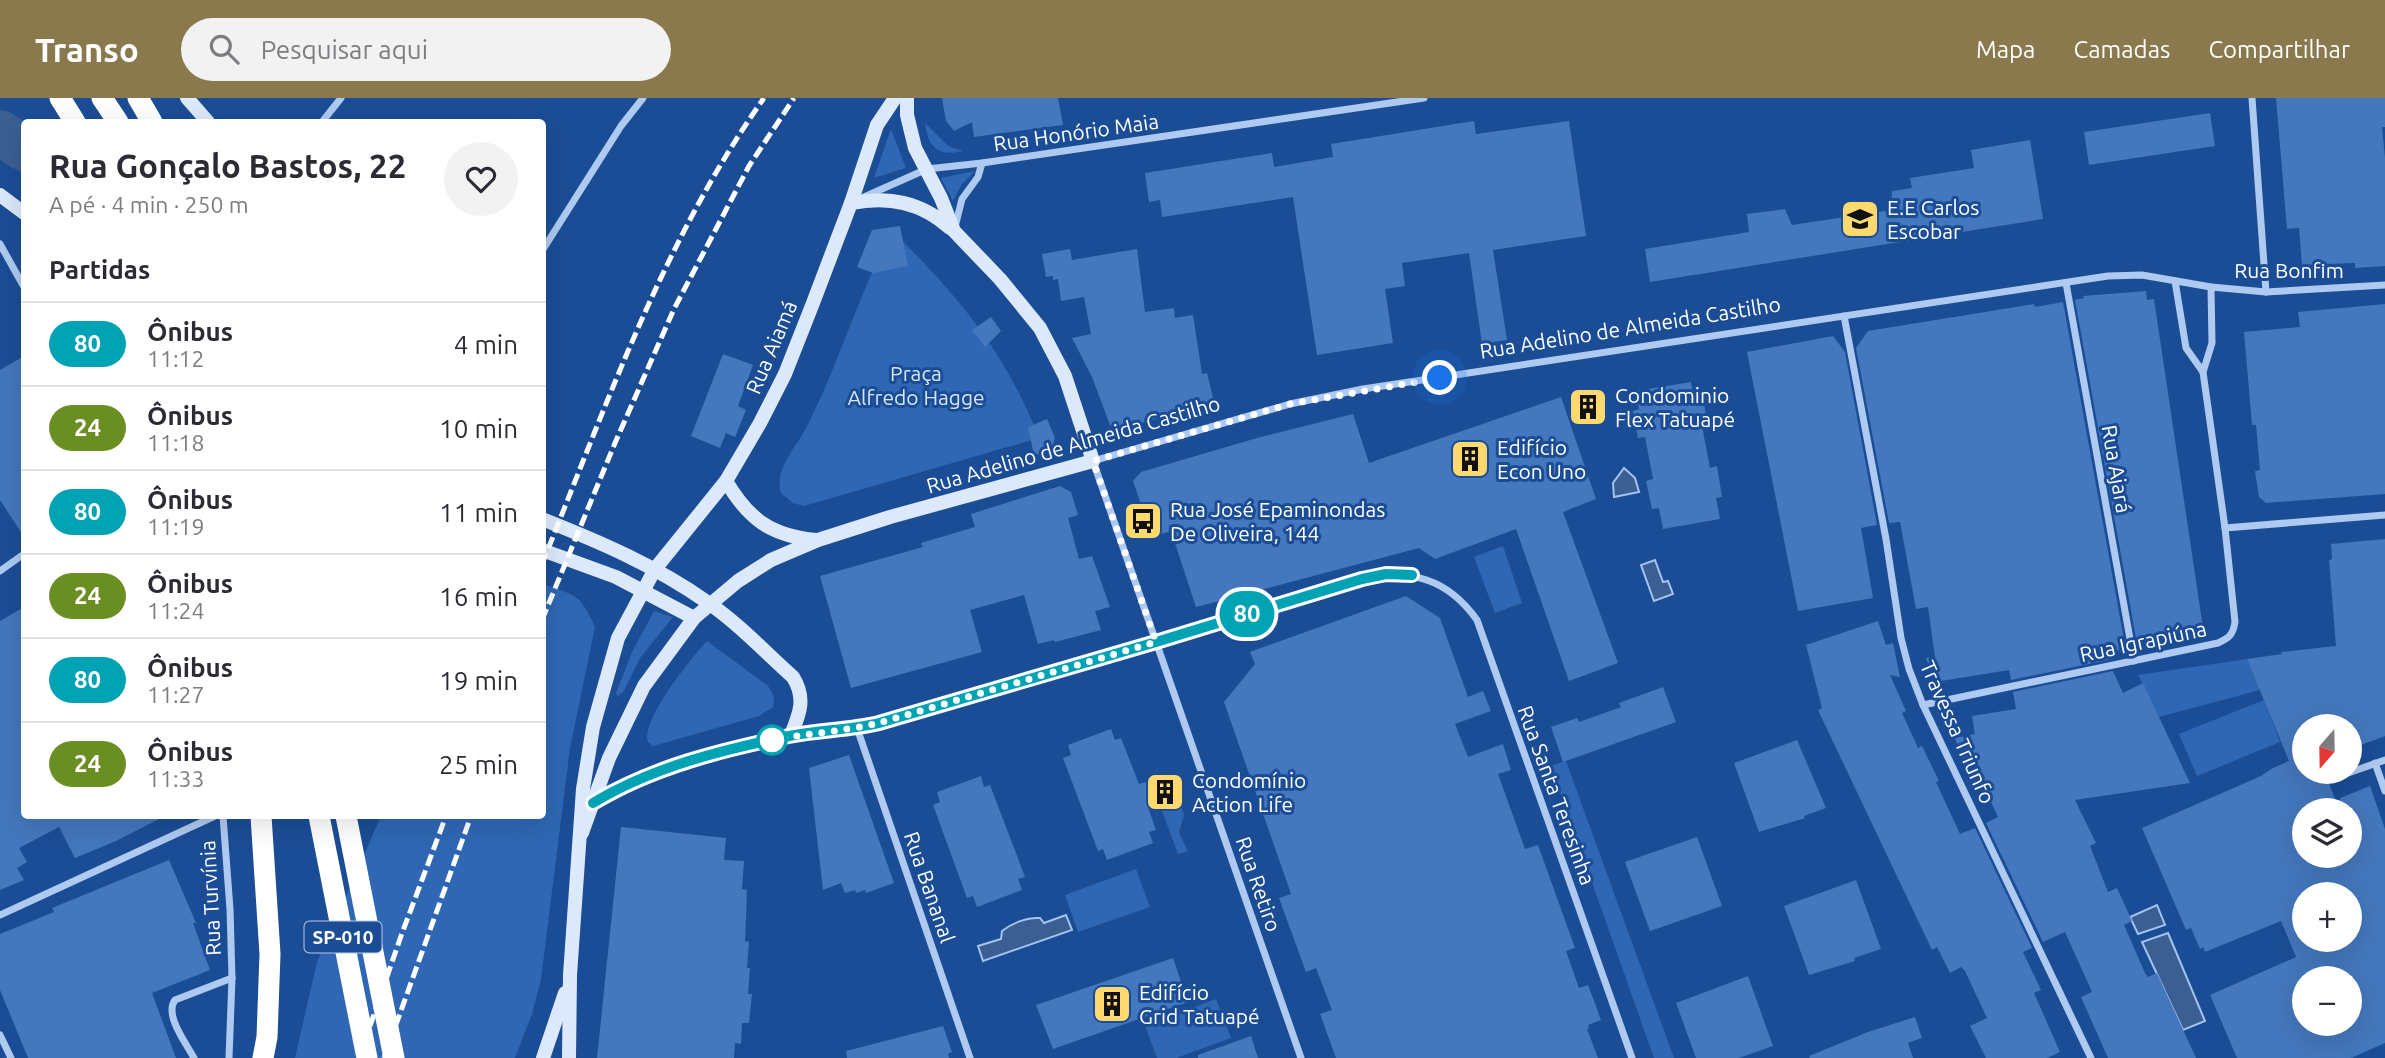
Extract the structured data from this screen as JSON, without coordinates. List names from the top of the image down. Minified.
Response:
{"streets":{"highway":["SP-010"],"main road":["Rua Adelino de Almeida Castilho","Rua Aiamá"],"street":["Rua Honório Maia","Rua Bonfim","Rua Ajará","Rua Igrapiúna","Travessa Triunfo","Rua Santa Teresinha","Rua Retiro","Rua Bananal","Rua Turvínia"]},"crossings":[["Rua Honório Maia","Rua Aiamá"],["Rua Bonfim","Rua Adelino de Almeida Castilho"],["Rua Bonfim","Rua Igrapiúna"],["Rua Adelino de Almeida Castilho","Rua Aiamá"],["Rua Adelino de Almeida Castilho","Rua Ajará"],["Rua Adelino de Almeida Castilho","Rua Igrapiúna"],["Rua Adelino de Almeida Castilho","Travessa Triunfo"],["Rua Adelino de Almeida Castilho","Rua Retiro"],["Rua Ajará","Rua Igrapiúna"],["Rua Igrapiúna","Travessa Triunfo"],["Rua Santa Teresinha","Rua Retiro"]],"parks":["Praça Alfredo Hagge"],"places":{"school or university":["E.E Carlos Escobar"],"building":["Condominio Flex Tatuapé","Edifício Econ Uno","Condomínio Action Life","Edifício Grid Tatuapé"],"bus stop":["Rua José Epaminondas De Oliveira, 144"]},"lines":["bus line 80"],"north":"bottom","page":{"header":"Transo","search":"Pesquisar aqui","nav":["Mapa","Camadas","Compartilhar"],"on_map":"80","heading":[["Rua Gonçalo Bastos, 22","A pé · 4 min · 250 m"],"Partidas"],"list":[{"mark":"80","name":"Ônibus","note":"11:12","value":"4 min"},{"mark":"24","name":"Ônibus","note":"11:18","value":"10 min"},{"mark":"80","name":"Ônibus","note":"11:19","value":"11 min"},{"mark":"24","name":"Ônibus","note":"11:24","value":"16 min"},{"mark":"80","name":"Ônibus","note":"11:27","value":"19 min"},{"mark":"24","name":"Ônibus","note":"11:33","value":"25 min"}],"map_buttons":["+","−"]}}
